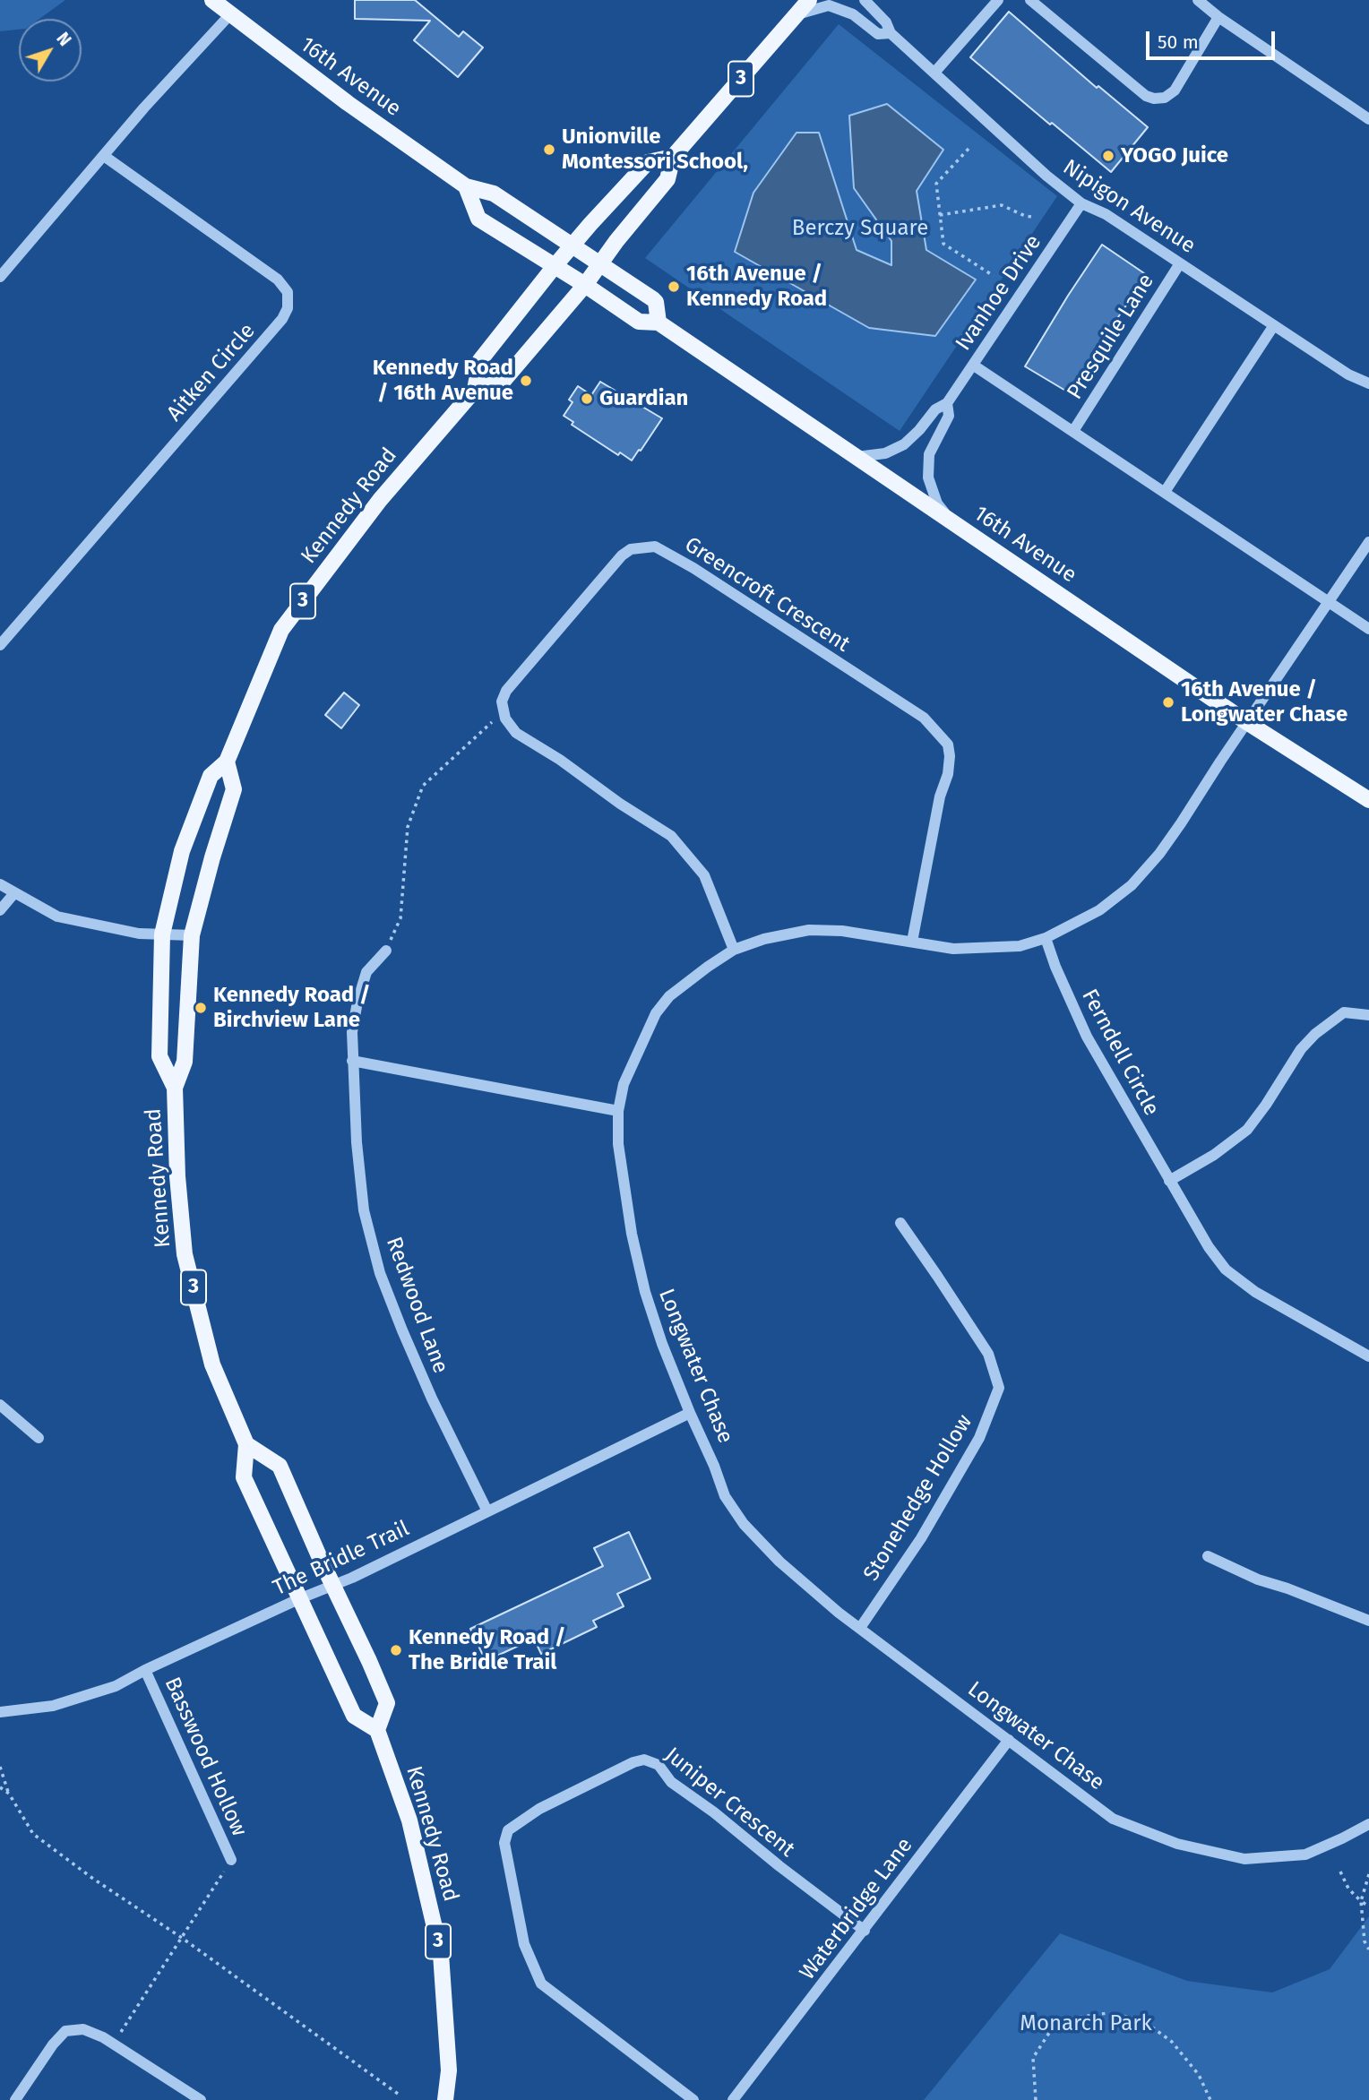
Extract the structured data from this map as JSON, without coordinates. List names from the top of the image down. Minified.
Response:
{"streets":{"main road":["16th Avenue","3","Kennedy Road"],"street":["Nipigon Avenue","Ivanhoe Drive","Presquile Lane","Aitken Circle","Greencroft Crescent","Ferndell Circle","Redwood Lane","Longwater Chase","Stonehedge Hollow","The Bridle Trail","Basswood Hollow","Juniper Crescent","Waterbridge Lane"]},"crossings":[["16th Avenue","3"],["16th Avenue","Ivanhoe Drive"],["16th Avenue","Kennedy Road"],["16th Avenue","Longwater Chase"],["3","Nipigon Avenue"],["3","Kennedy Road"],["Nipigon Avenue","Ivanhoe Drive"],["Nipigon Avenue","Presquile Lane"],["Kennedy Road","The Bridle Trail"],["Greencroft Crescent","Longwater Chase"],["Ferndell Circle","Longwater Chase"],["Redwood Lane","The Bridle Trail"],["Longwater Chase","Stonehedge Hollow"],["Longwater Chase","The Bridle Trail"],["Longwater Chase","Waterbridge Lane"],["The Bridle Trail","Basswood Hollow"],["Juniper Crescent","Waterbridge Lane"]],"parks":["Berczy Square","Monarch Park"],"places":["Unionville Montessori School,","YOGO Juice","16th Avenue / Kennedy Road","Kennedy Road / 16th Avenue","Guardian","16th Avenue / Longwater Chase","Kennedy Road / Birchview Lane","Kennedy Road / The Bridle Trail"],"scale_bar":"50 m","north":"top right"}
